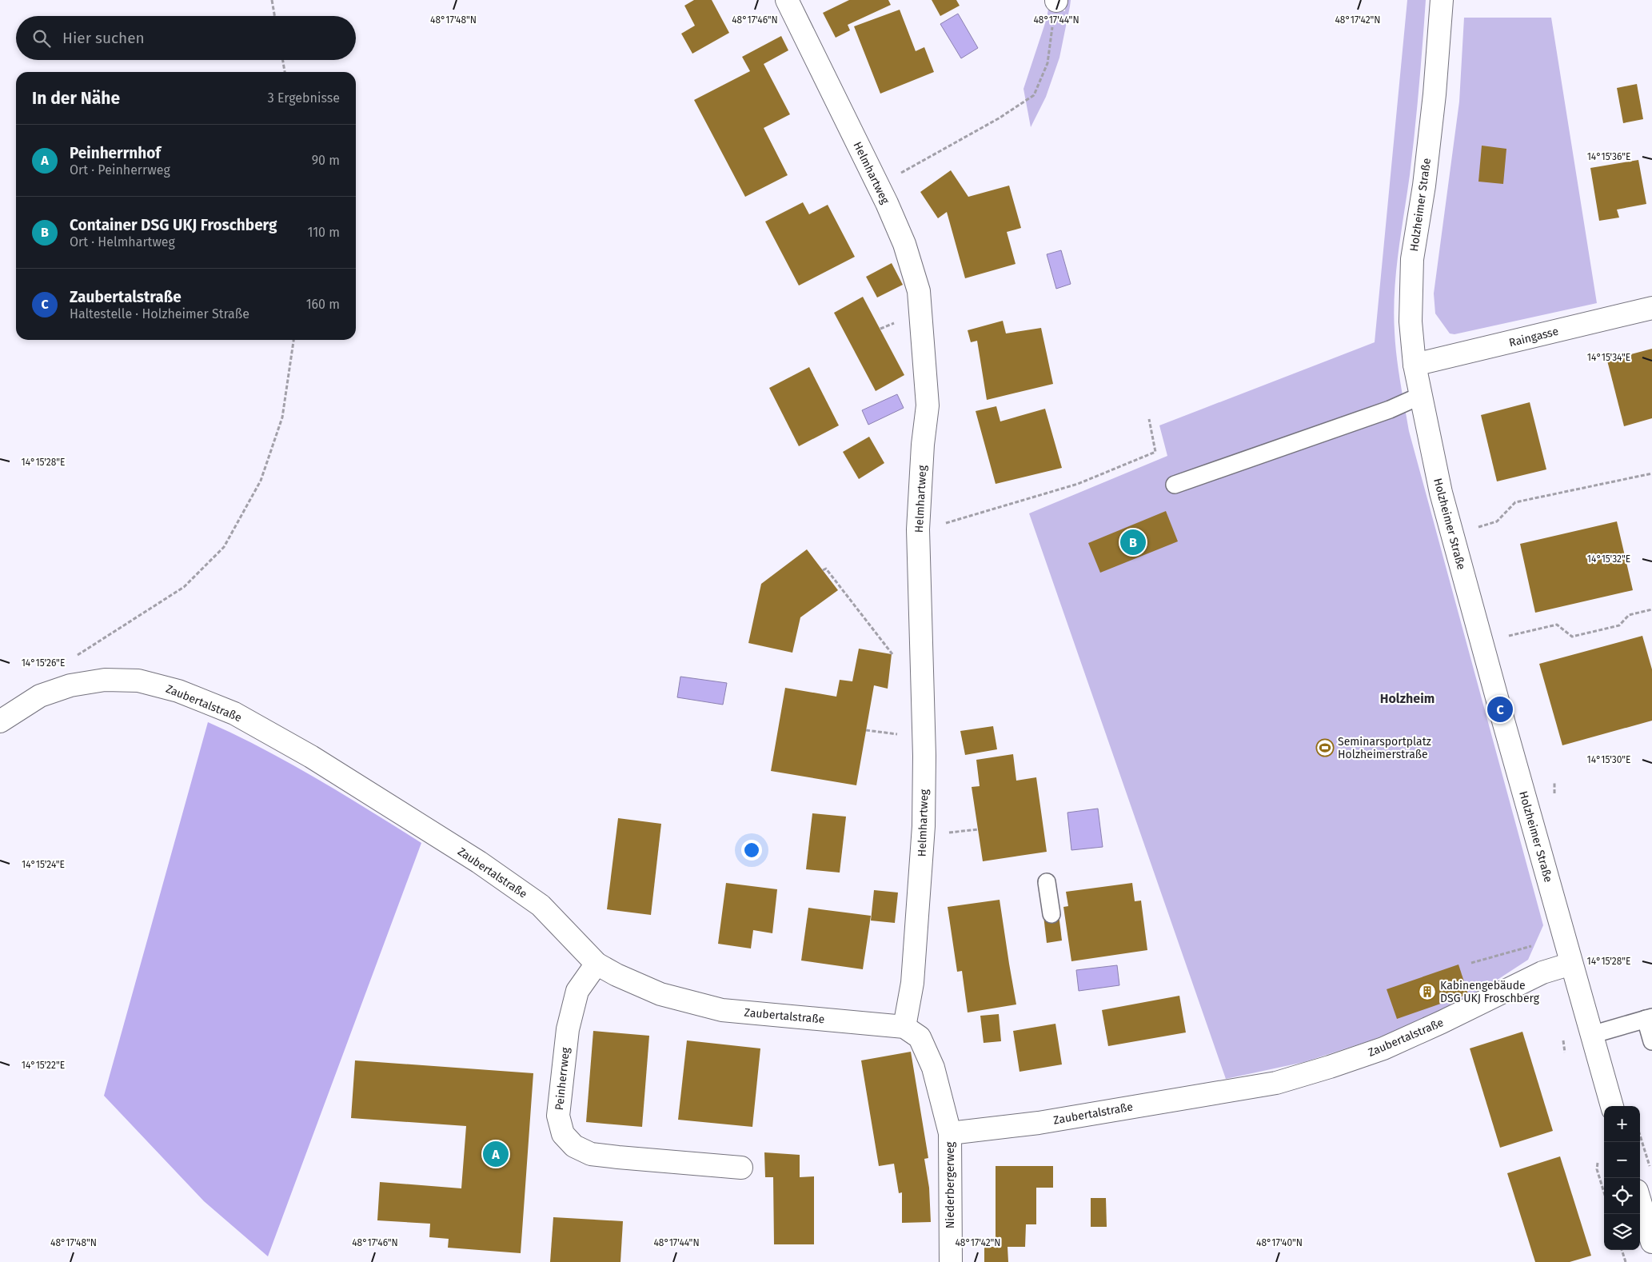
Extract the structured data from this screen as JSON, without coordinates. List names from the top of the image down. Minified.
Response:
{"streets":{"street":["Helmhartweg","Holzheimer Straße","Raingasse","Zaubertalstraße","Peinherrweg","Niederbergerweg"]},"crossings":[["Helmhartweg","Zaubertalstraße"],["Holzheimer Straße","Raingasse"],["Holzheimer Straße","Zaubertalstraße"],["Zaubertalstraße","Peinherrweg"],["Zaubertalstraße","Niederbergerweg"]],"districts":["Holzheim"],"places":{"sports":["Seminarsportplatz Holzheimerstraße"],"building":["Kabinengebäude DSG UKJ Froschberg"]},"page":{"search":"Hier suchen","heading":["In der Nähe","3 Ergebnisse"],"list":[{"mark":"A","name":"Peinherrnhof","note":"Ort · Peinherrweg","value":"90 m"},{"mark":"B","name":"Container DSG UKJ Froschberg","note":"Ort · Helmhartweg","value":"110 m"},{"mark":"C","name":"Zaubertalstraße","note":"Haltestelle · Holzheimer Straße","value":"160 m"}],"pins":["B","C","A"],"map_buttons":["+","−"]},"coordinates":["48°17'48\"N","48°17'46\"N","48°17'44\"N","48°17'42\"N","14°15'36\"E","14°15'34\"E","14°15'28\"E","14°15'32\"E","14°15'26\"E","14°15'30\"E","14°15'24\"E","14°15'22\"E","48°17'40\"N"]}
